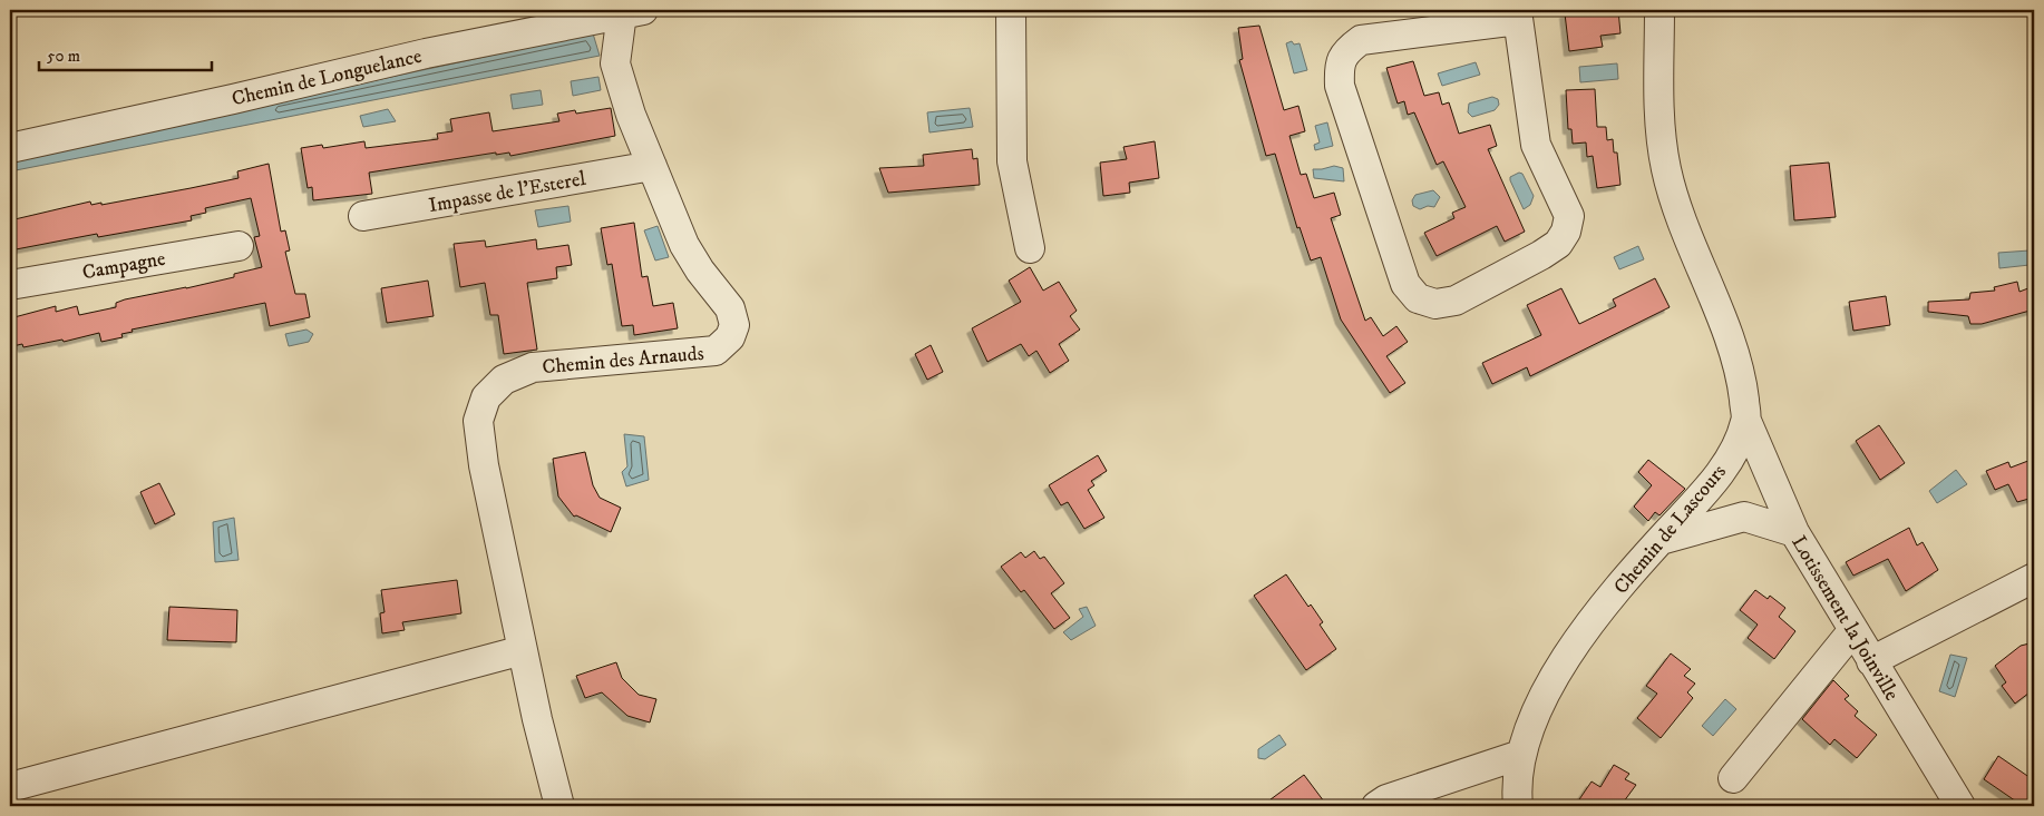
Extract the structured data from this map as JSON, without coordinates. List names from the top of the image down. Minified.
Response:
{"streets":{"street":["Chemin de Longuelance","Impasse de l'Esterel","Campagne","Chemin des Arnauds","Chemin de Lascours","Lotissement la Joinville"]},"crossings":[["Chemin de Longuelance","Chemin des Arnauds"],["Impasse de l'Esterel","Chemin des Arnauds"],["Chemin de Lascours","Lotissement la Joinville"]],"scale_bar":"50 m"}
